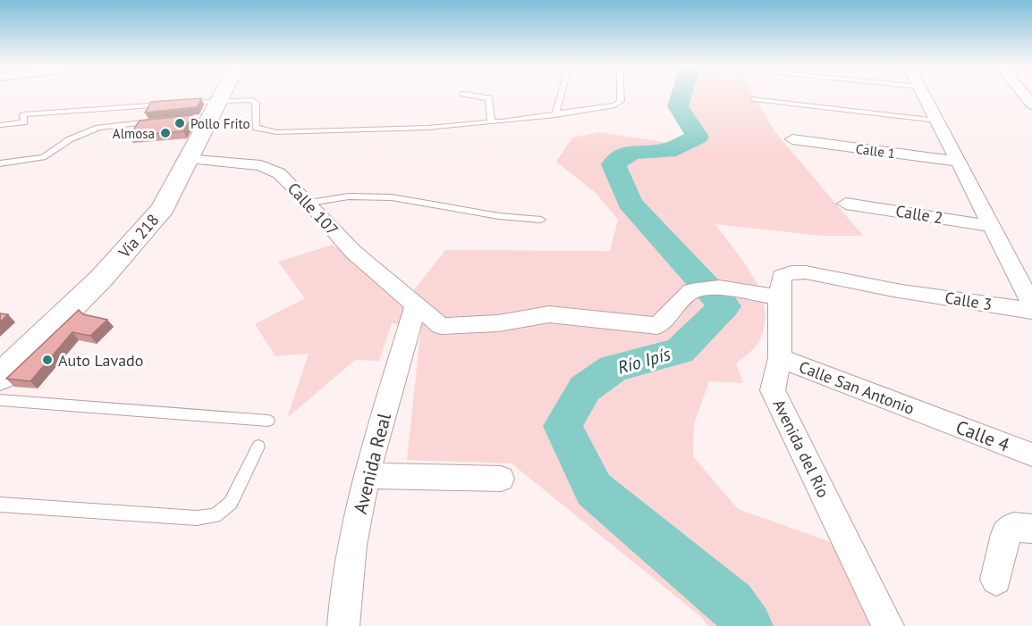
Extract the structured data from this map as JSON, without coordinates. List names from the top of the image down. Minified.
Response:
{"streets":{"main road":["Vía 218"],"street":["Calle 1","Calle 107","Calle 2","Calle 3","Calle San Antonio","Calle 4","Avenida del Río","Avenida Real"]},"crossings":[["Calle 107","Vía 218"],["Calle 107","Avenida del Río"],["Calle 107","Avenida Real"],["Calle 3","Avenida del Río"],["Calle San Antonio","Calle 4"],["Calle San Antonio","Avenida del Río"]],"water":["Río Ipís"],"places":["Pollo Frito","Almosa","Auto Lavado"]}
